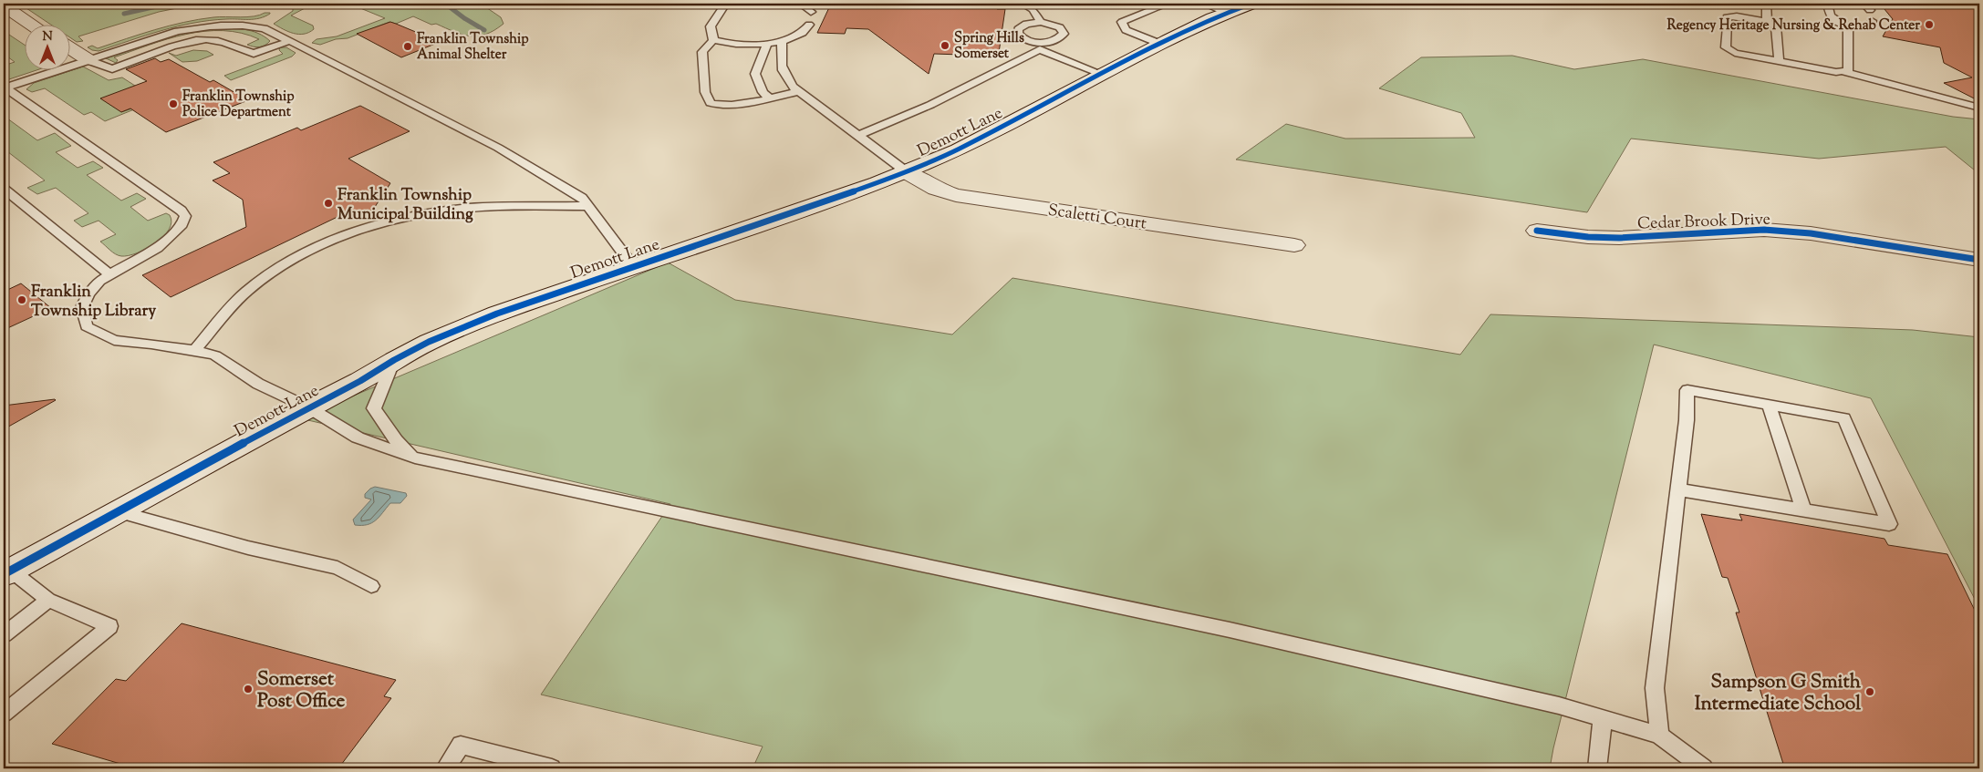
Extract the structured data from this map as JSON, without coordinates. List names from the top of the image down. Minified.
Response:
{"streets":{"street":["Demott Lane","Scaletti Court","Cedar Brook Drive"]},"crossings":[["Demott Lane","Scaletti Court"]],"places":["Regency Heritage Nursing & Rehab Center","Spring Hills Somerset","Franklin Township Animal Shelter","Franklin Township Police Department","Franklin Township Municipal Building","Franklin Township Library","Somerset Post Office","Sampson G Smith Intermediate School"],"north":"top"}
